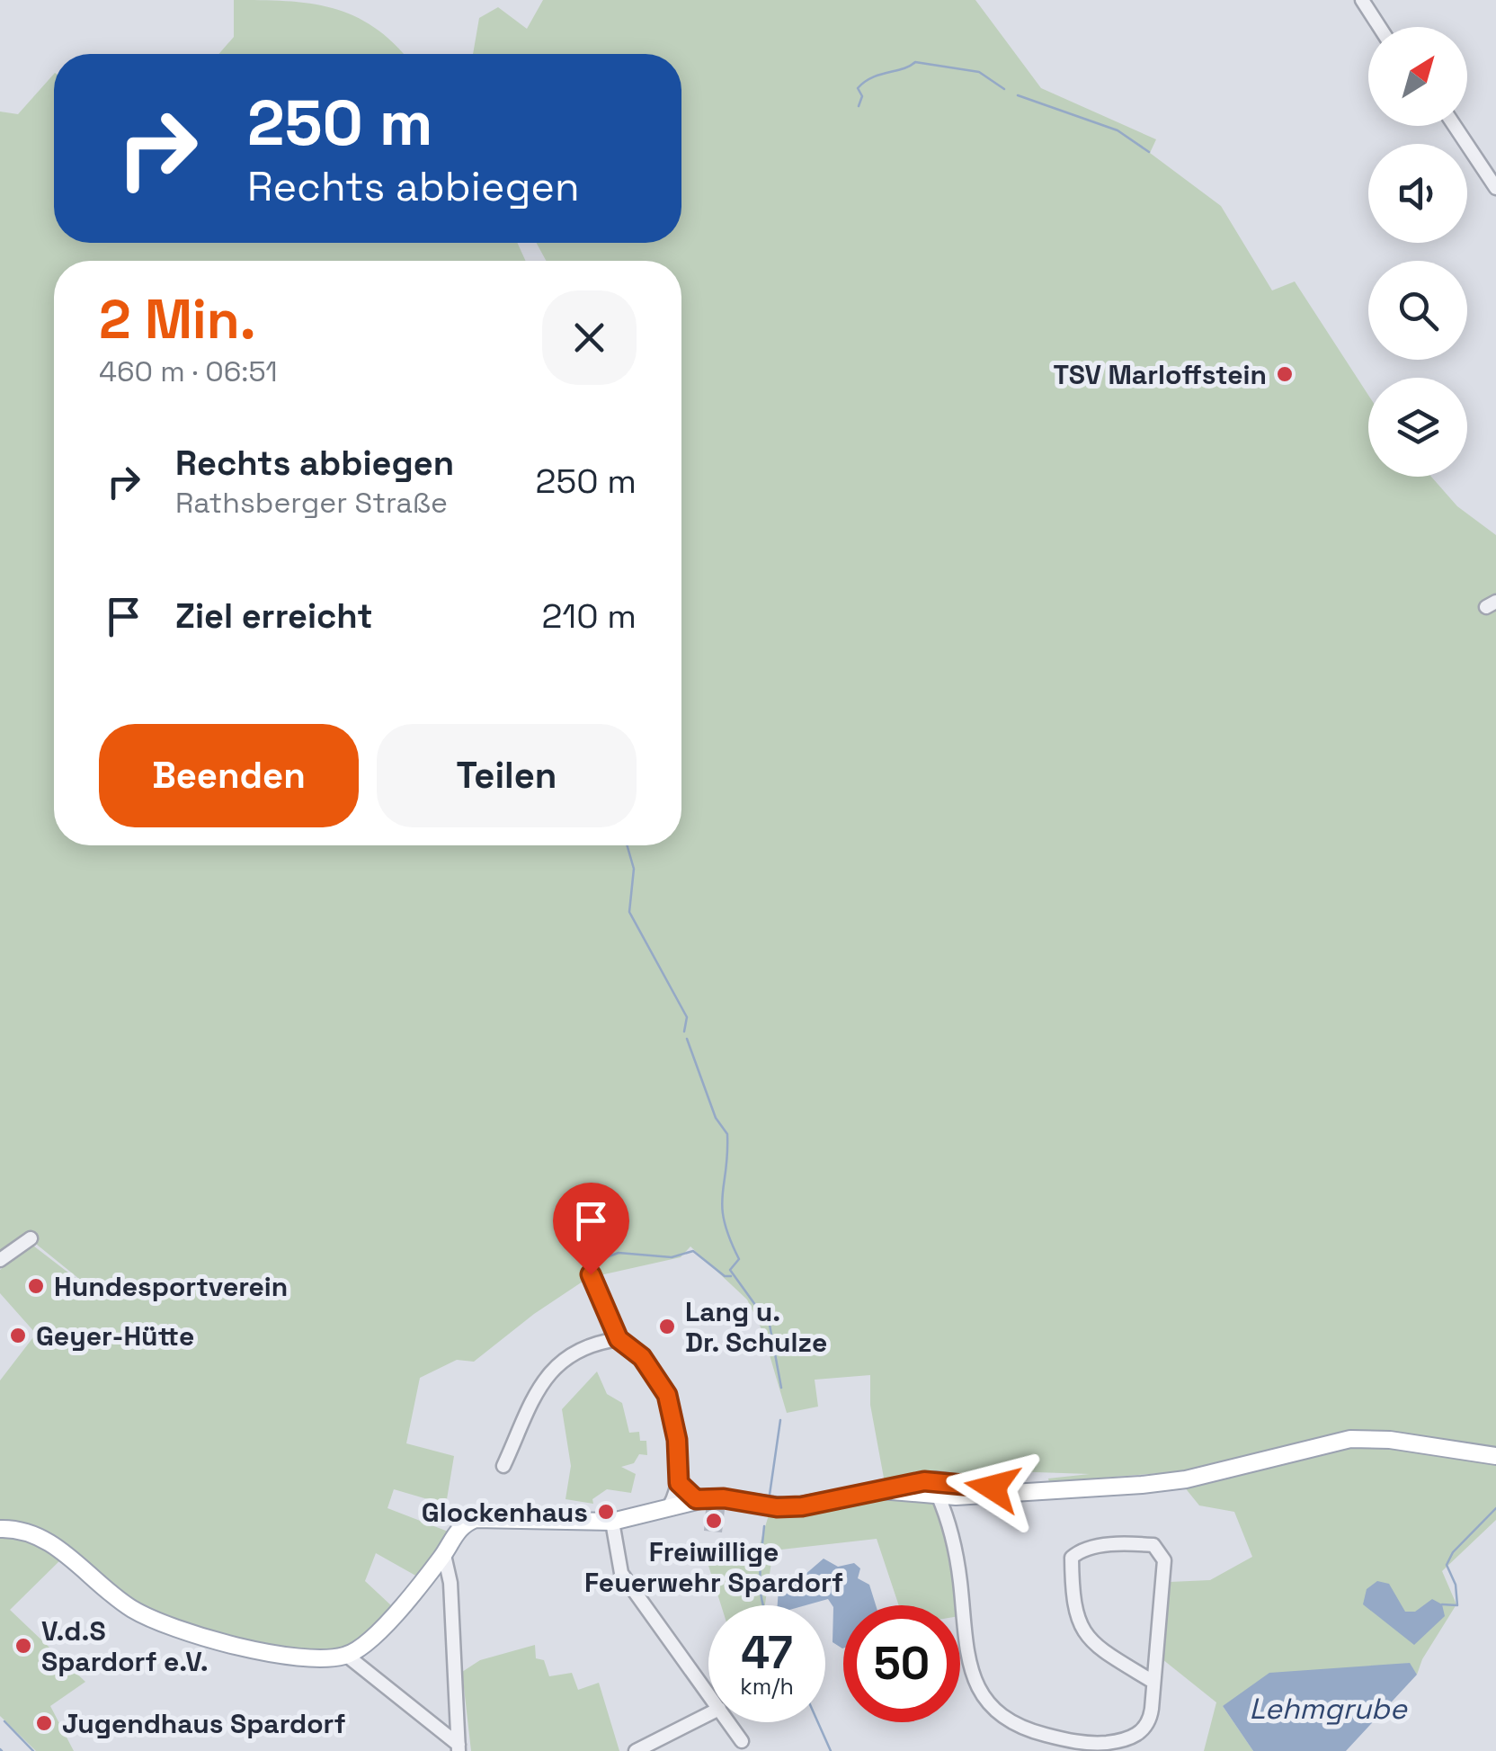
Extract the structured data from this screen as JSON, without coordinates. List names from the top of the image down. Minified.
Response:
{"water":["Lehmgrube"],"places":["TSV Marloffstein","Hundesportverein","Lang u. Dr. Schulze","Geyer-Hütte","Glockenhaus","Freiwillige Feuerwehr Spardorf","V.d.S Spardorf e.V.","Jugendhaus Spardorf"],"north":"top right","page":{"turn":["250 m","Rechts abbiegen"],"heading":["2 Min.","460 m · 06:51"],"list":[{"name":"Rechts abbiegen","note":"Rathsberger Straße","value":"250 m"},{"name":"Ziel erreicht","value":"210 m"}],"buttons":["Beenden","Teilen"],"speed":"47 km/h","limit":"50"}}
